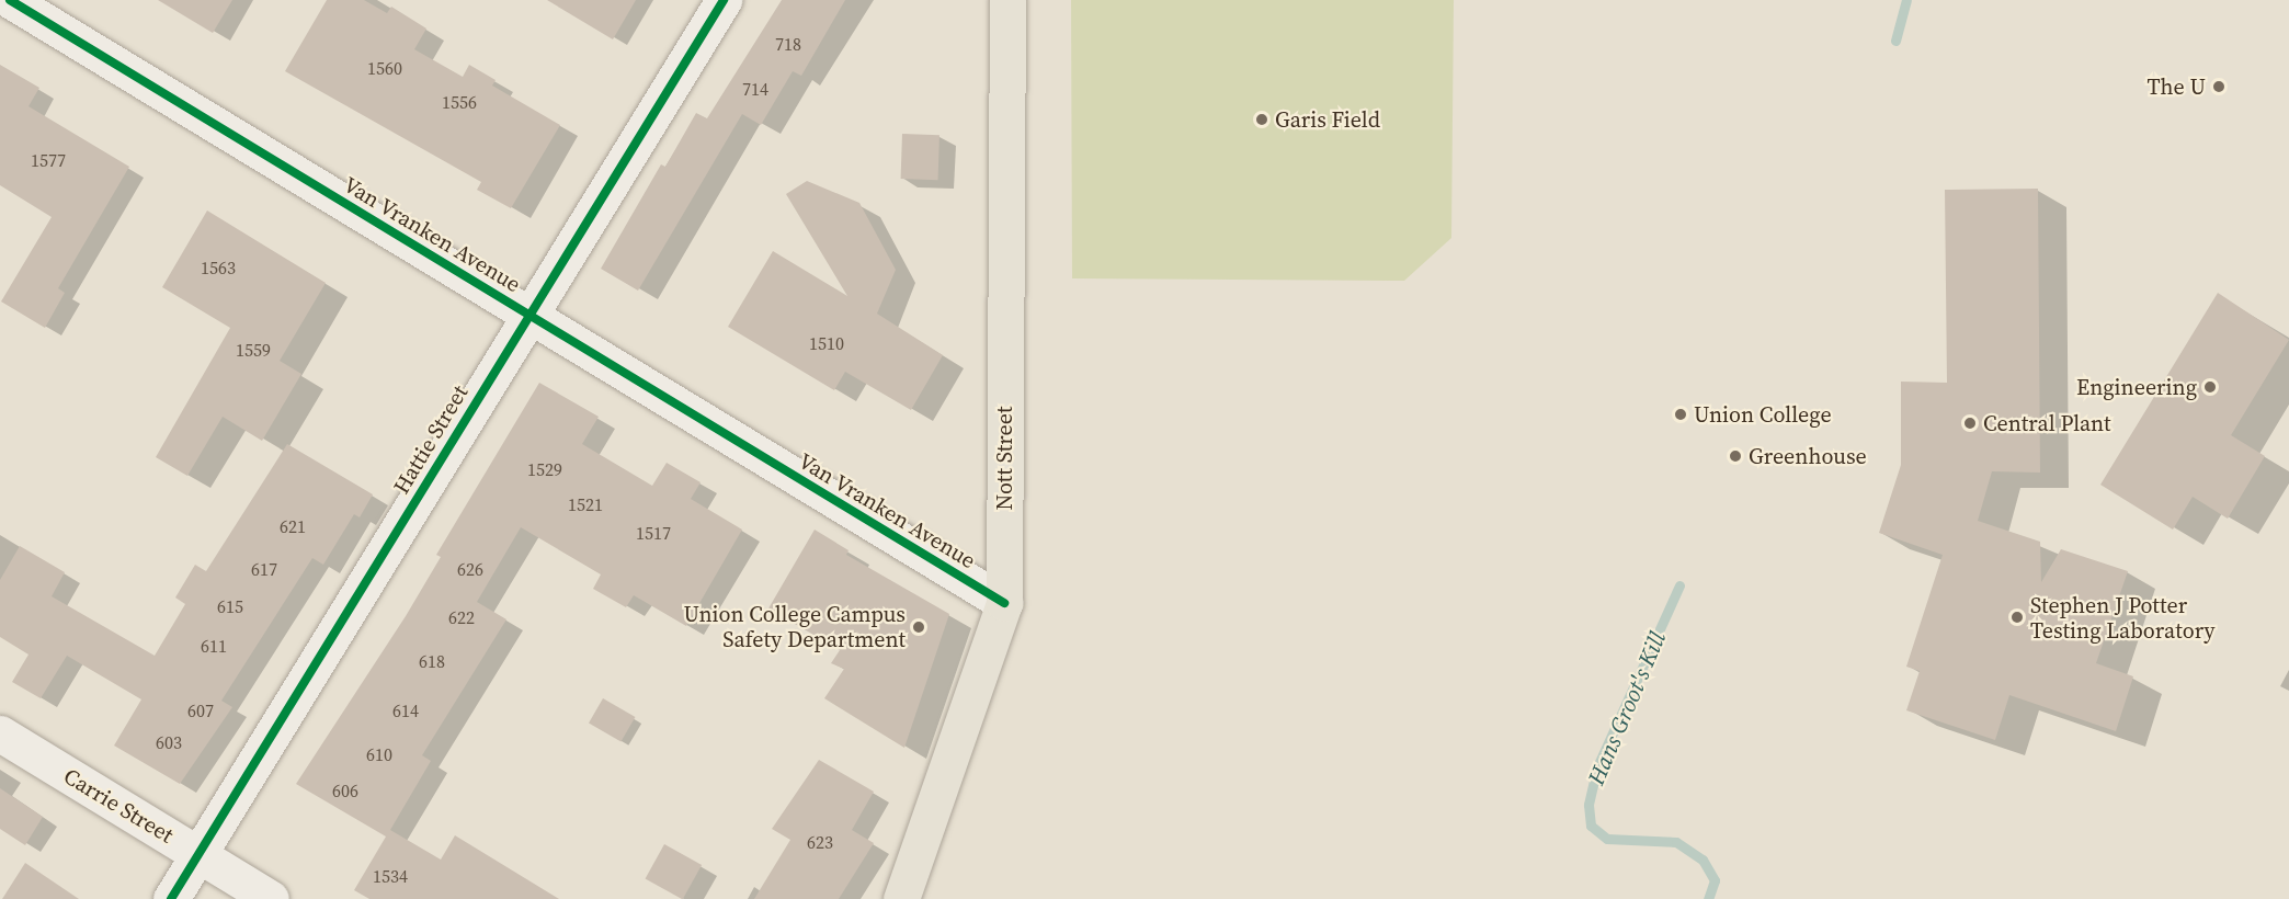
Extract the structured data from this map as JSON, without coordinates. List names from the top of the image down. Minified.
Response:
{"streets":{"main road":["Nott Street"],"street":["Van Vranken Avenue","Hattie Street","Carrie Street"]},"crossings":[["Van Vranken Avenue","Hattie Street"],["Van Vranken Avenue","Nott Street"],["Hattie Street","Carrie Street"]],"water":["Hans Groot's Kill"],"places":["The U","Garis Field","Engineering","Union College","Central Plant","Greenhouse","Stephen J Potter Testing Laboratory","Union College Campus Safety Department"],"house_numbers":["718","1560","714","1556","1577","1563","1510","1559","1529","1521","621","1517","617","626","615","622","611","618","607","614","603","610","606","623","1534"]}
